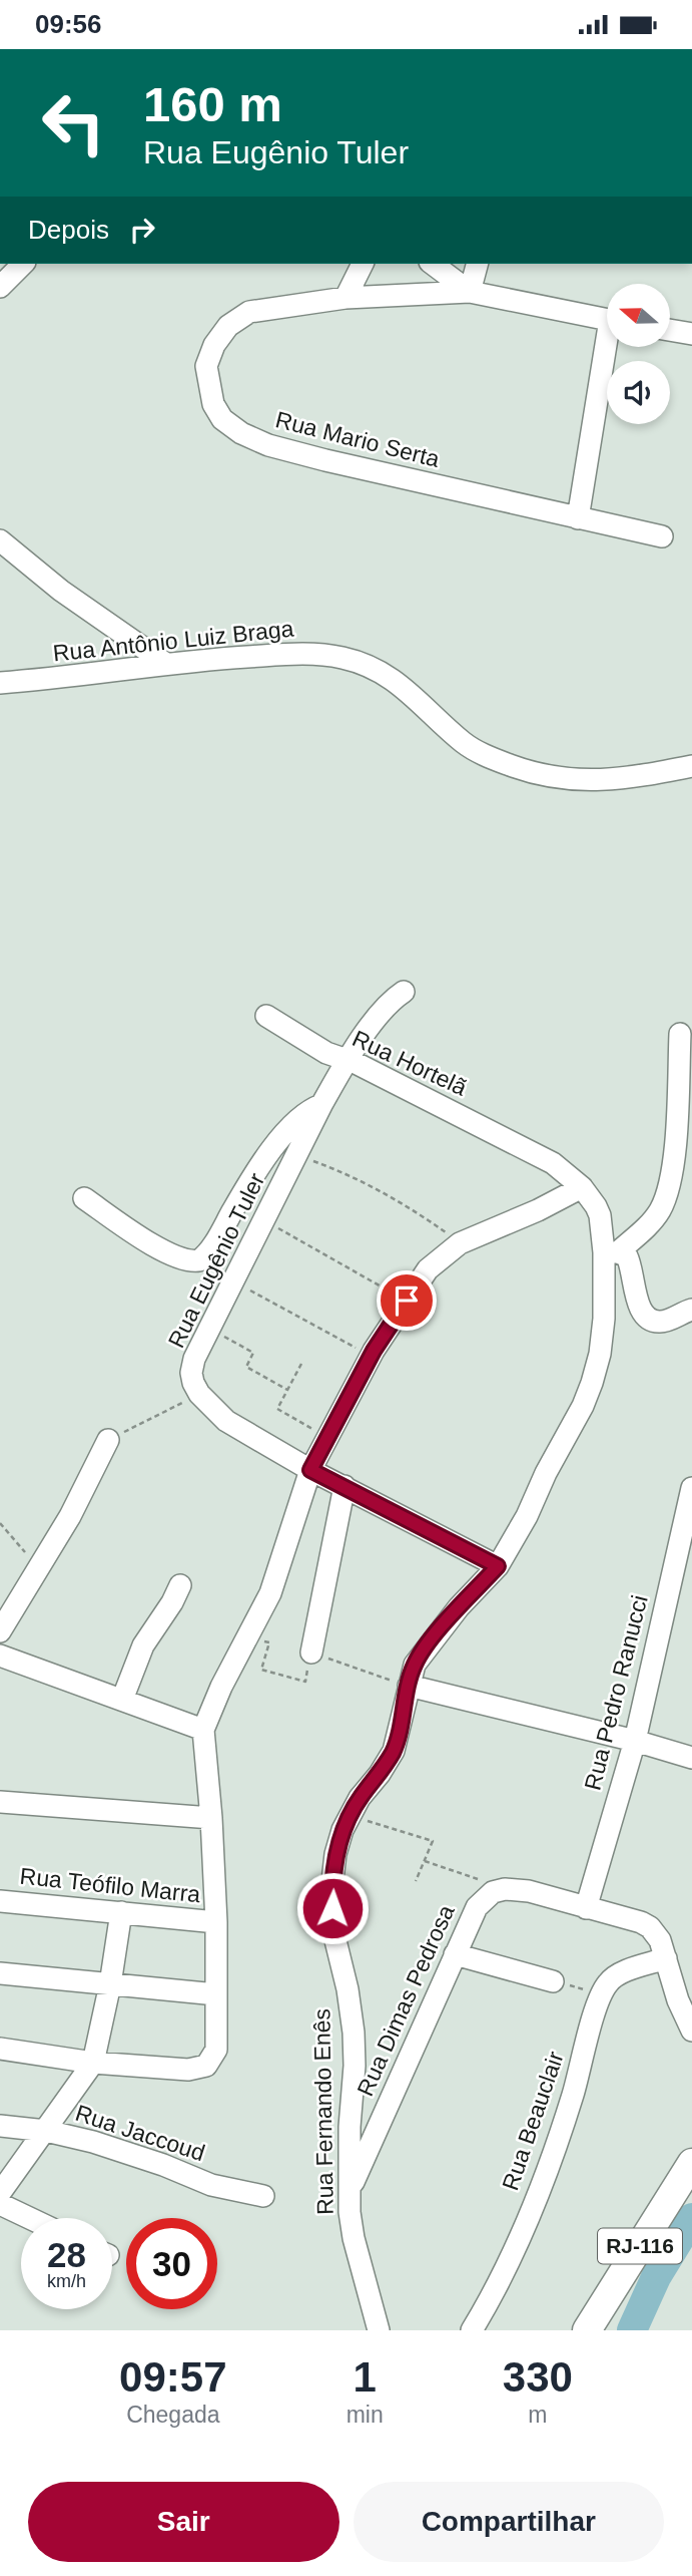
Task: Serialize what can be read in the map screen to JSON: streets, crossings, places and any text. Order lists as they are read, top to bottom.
{
  "streets": {
    "main road": ["RJ-116"],
    "street": [
      "Rua Mario Serta",
      "Rua Antônio Luiz Braga",
      "Rua Hortelã",
      "Rua Eugênio Tuler",
      "Rua Pedro Ranucci",
      "Rua Teófilo Marra",
      "Rua Dimas Pedrosa",
      "Rua Fernando Enês",
      "Rua Beauclair",
      "Rua Jaccoud"
    ]
  },
  "crossings": [
    ["Rua Hortelã", "Rua Eugênio Tuler"],
    ["Rua Hortelã", "Rua Fernando Enês"],
    ["Rua Dimas Pedrosa", "Rua Fernando Enês"]
  ],
  "north": "left",
  "page": {
    "status": "09:56",
    "turn": ["160 m", "Rua Eugênio Tuler"],
    "then": "Depois",
    "speed": "28 km/h",
    "limit": "30",
    "eta": [
      "09:57",
      "Chegada",
      "1",
      "min",
      "330",
      "m"
    ],
    "buttons": ["Sair", "Compartilhar"]
  }
}
